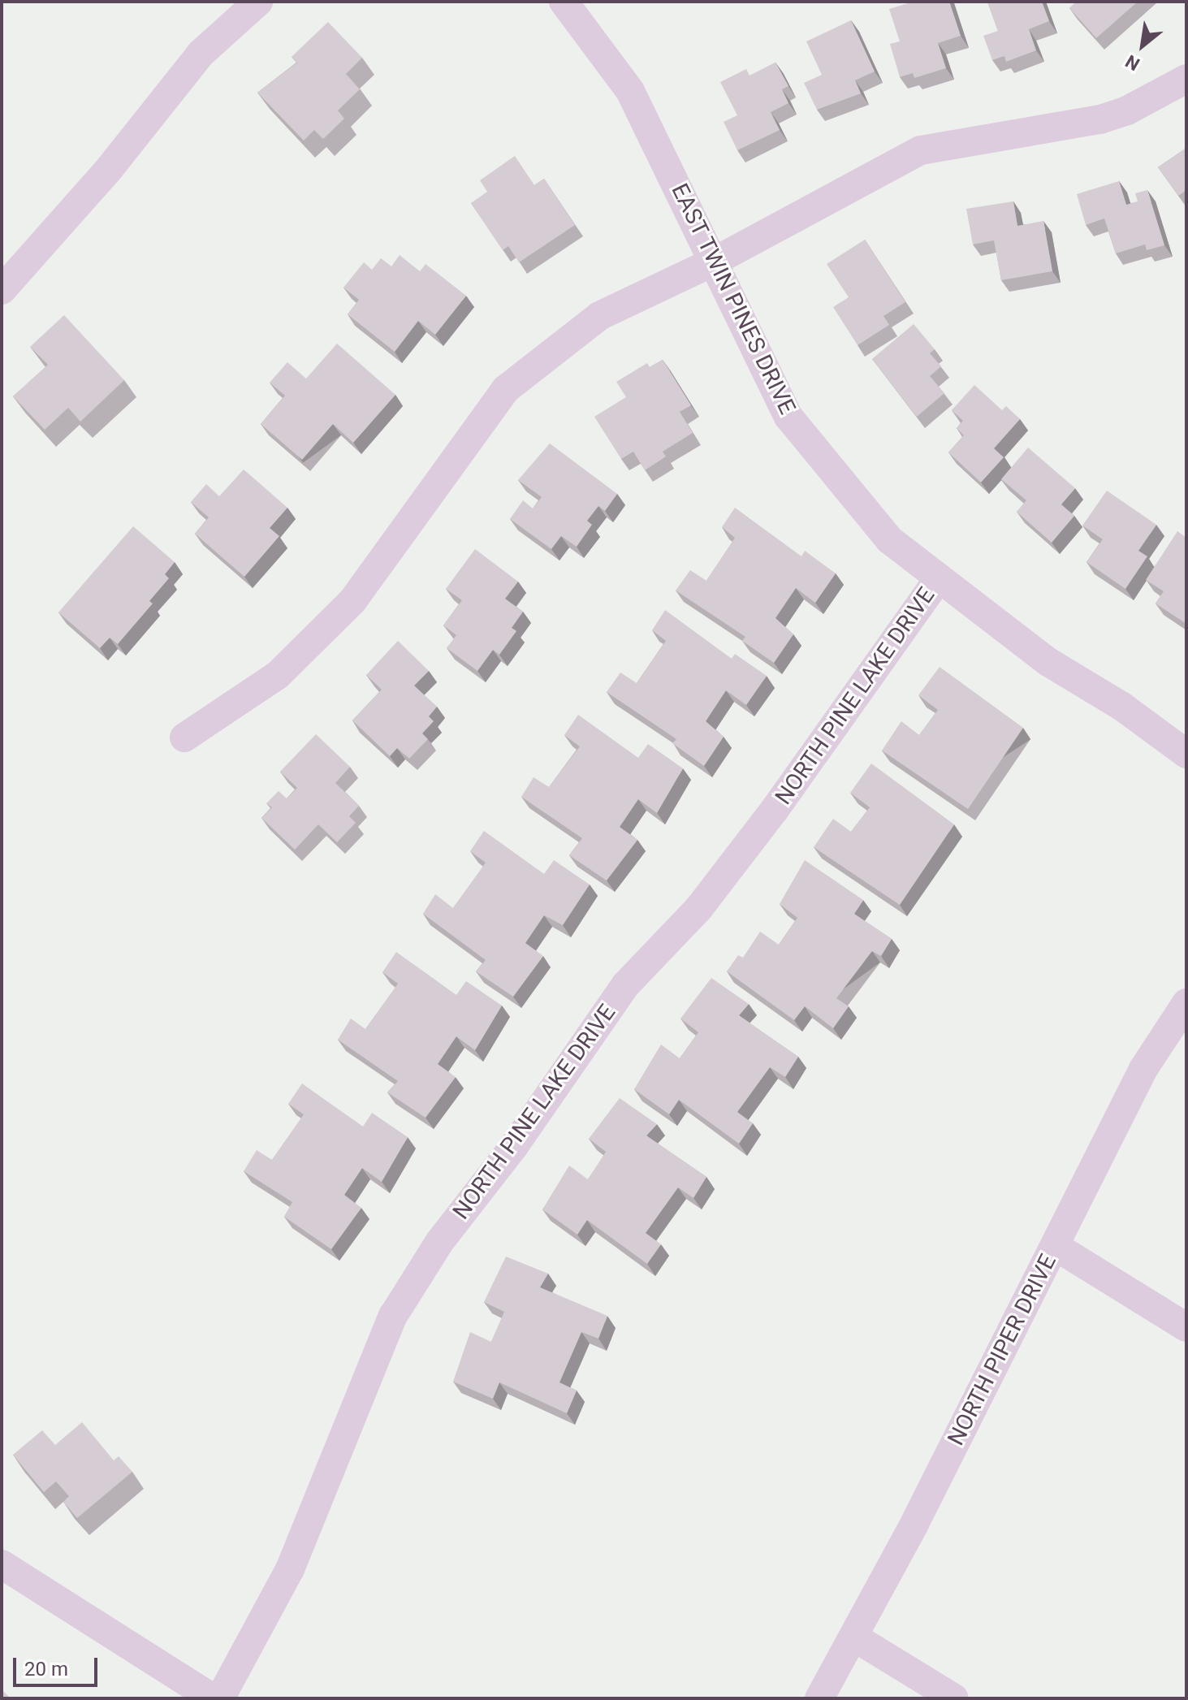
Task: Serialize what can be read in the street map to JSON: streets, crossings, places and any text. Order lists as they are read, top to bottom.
{
  "streets": {
    "street": ["EAST TWIN PINES DRIVE", "NORTH PINE LAKE DRIVE", "NORTH PIPER DRIVE"]
  },
  "crossings": [
    ["EAST TWIN PINES DRIVE", "NORTH PINE LAKE DRIVE"]
  ],
  "scale_bar": "20 m",
  "north": "bottom left"
}
